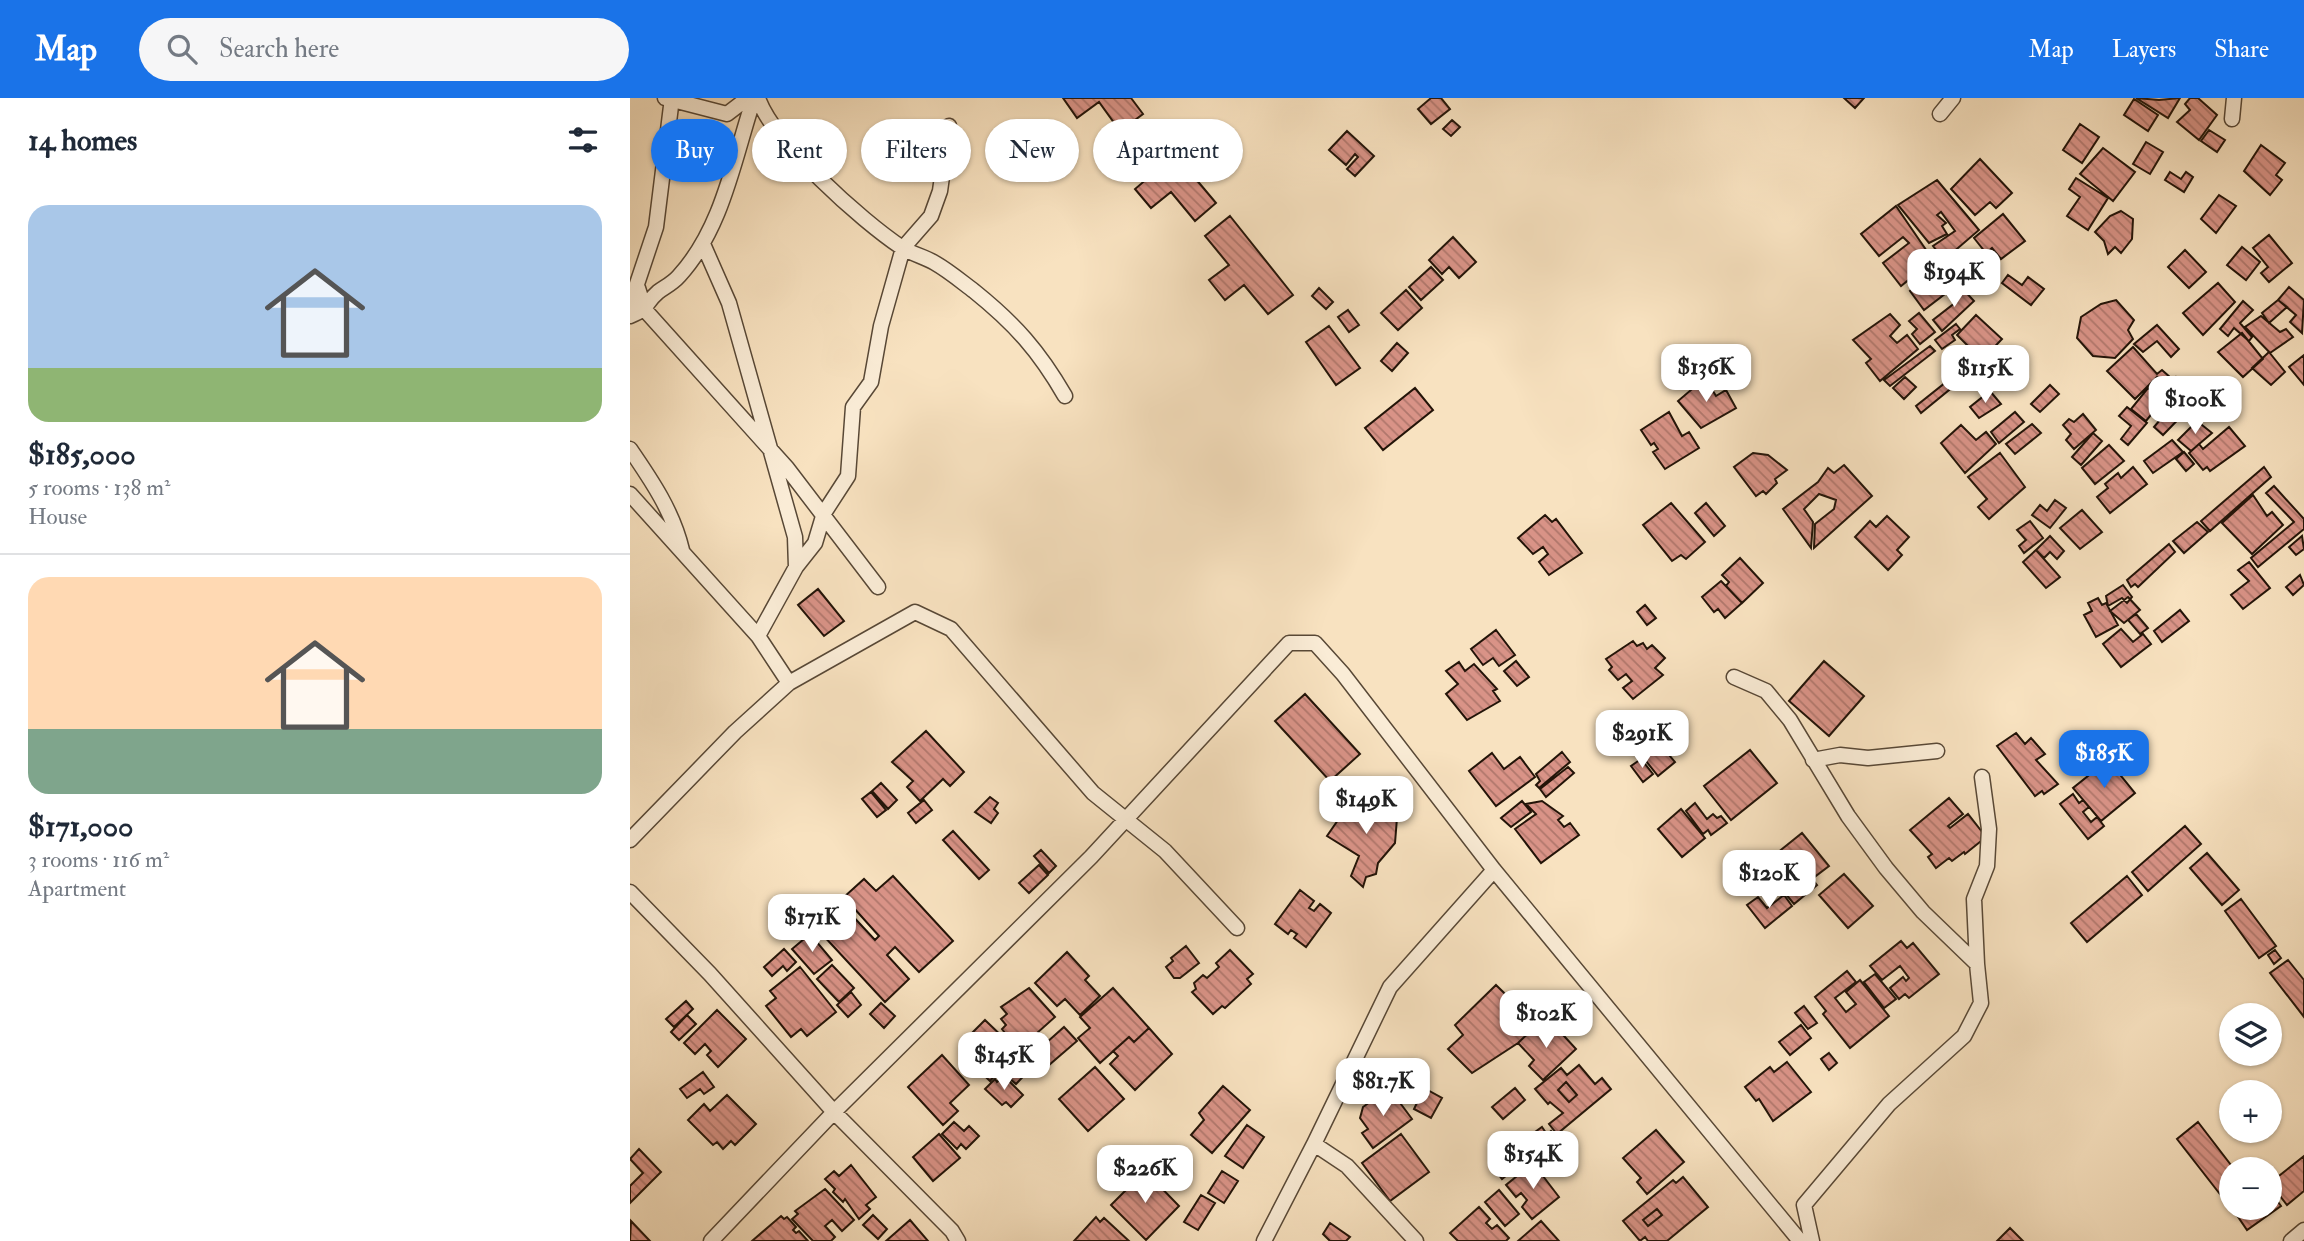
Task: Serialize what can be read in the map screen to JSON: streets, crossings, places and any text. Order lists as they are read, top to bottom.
{
  "page": {
    "header": "Map",
    "search": "Search here",
    "nav": ["Map", "Layers", "Share"],
    "heading": "14 homes",
    "chip": [
      "Buy",
      "Rent",
      "Filters",
      "New",
      "Apartment"
    ],
    "list": [
      {
        "name": "$185,000",
        "note": "5 rooms · 138 m² · House"
      },
      {
        "name": "$171,000",
        "note": "3 rooms · 116 m² · Apartment"
      }
    ],
    "price": [
      "$194K",
      "$136K",
      "$115K",
      "$100K",
      "$291K",
      "$185K",
      "$149K",
      "$120K",
      "$171K",
      "$102K",
      "$145K",
      "$81.7K",
      "$154K",
      "$226K"
    ],
    "map_buttons": ["+", "−"]
  }
}
